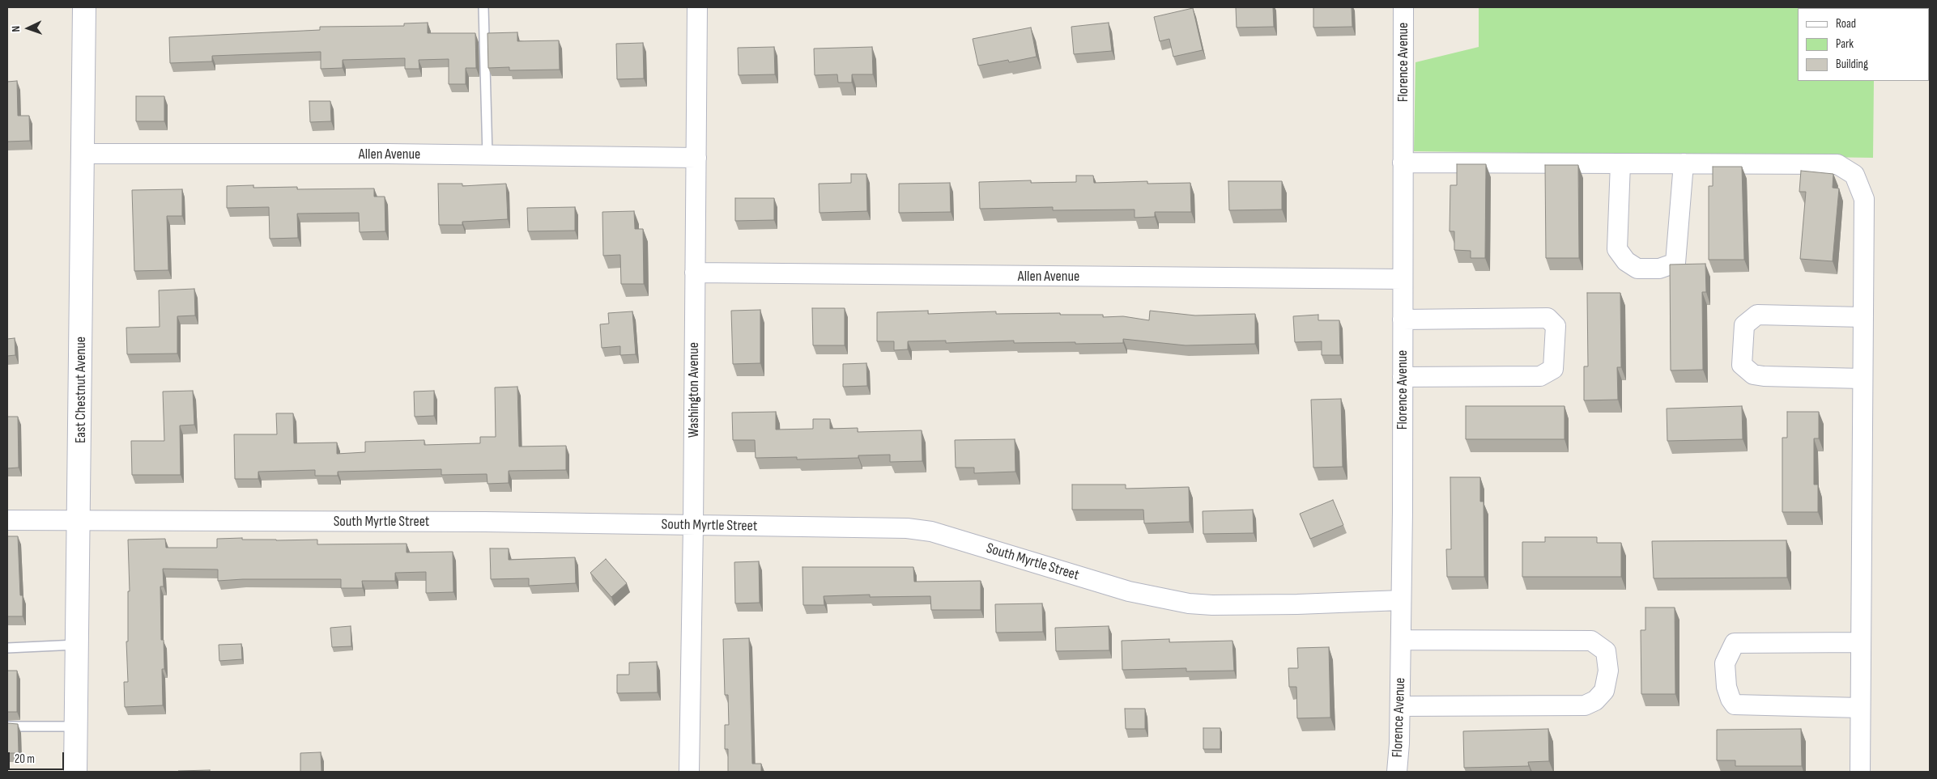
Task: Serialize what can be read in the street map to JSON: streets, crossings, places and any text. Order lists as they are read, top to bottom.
{
  "streets": {
    "street": [
      "Florence Avenue",
      "Allen Avenue",
      "East Chestnut Avenue",
      "Washington Avenue",
      "South Myrtle Street"
    ]
  },
  "crossings": [
    ["Florence Avenue", "Allen Avenue"],
    ["Florence Avenue", "South Myrtle Street"],
    ["Allen Avenue", "East Chestnut Avenue"],
    ["Allen Avenue", "Washington Avenue"],
    ["East Chestnut Avenue", "South Myrtle Street"],
    ["Washington Avenue", "South Myrtle Street"]
  ],
  "legend": ["Road", "Park", "Building"],
  "scale_bar": "20 m",
  "north": "left"
}
